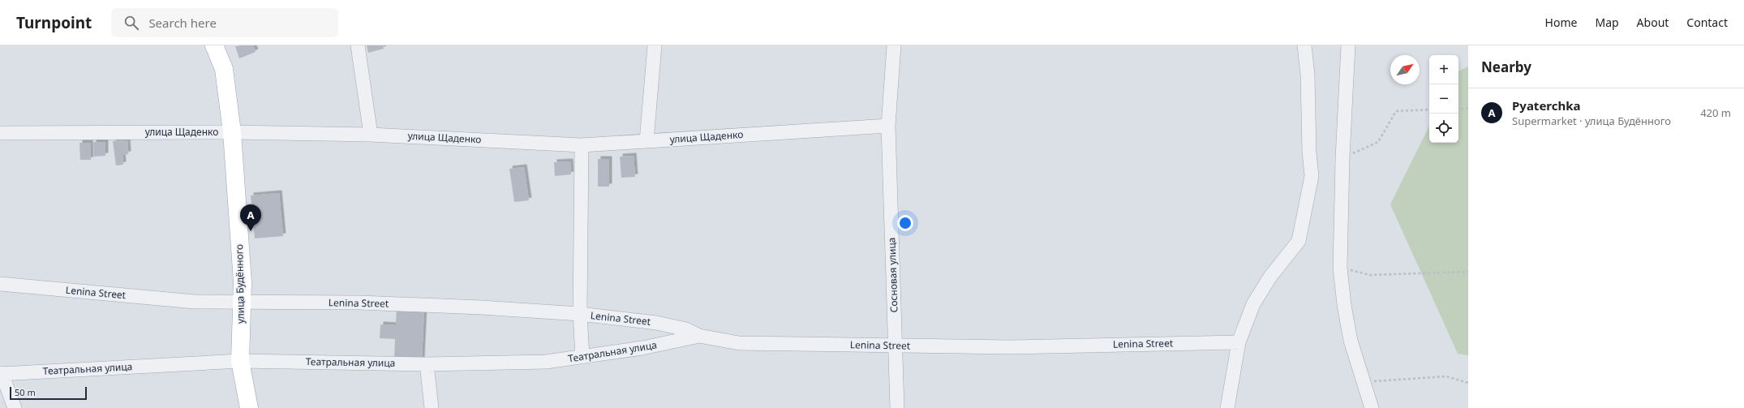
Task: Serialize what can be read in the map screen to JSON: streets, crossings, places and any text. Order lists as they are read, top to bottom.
{
  "streets": {
    "main road": ["улица Будённого"],
    "street": [
      "улица Щаденко",
      "Сосновая улица",
      "Lenina Street",
      "Театральная улица"
    ]
  },
  "crossings": [
    ["улица Щаденко", "Сосновая улица"],
    ["улица Щаденко", "улица Будённого"],
    ["Сосновая улица", "Lenina Street"],
    ["улица Будённого", "Lenina Street"],
    ["улица Будённого", "Театральная улица"],
    ["Lenina Street", "Театральная улица"]
  ],
  "scale_bar": "50 m",
  "north": "top right",
  "page": {
    "header": "Turnpoint",
    "search": "Search here",
    "nav": [
      "Home",
      "Map",
      "About",
      "Contact"
    ],
    "heading": "Nearby",
    "map_buttons": ["+", "−"],
    "list": [
      {
        "mark": "A",
        "name": "Pyaterchka",
        "note": "Supermarket · улица Будённого",
        "value": "420 m"
      }
    ],
    "pins": "A",
    "scale": "50 m"
  }
}
